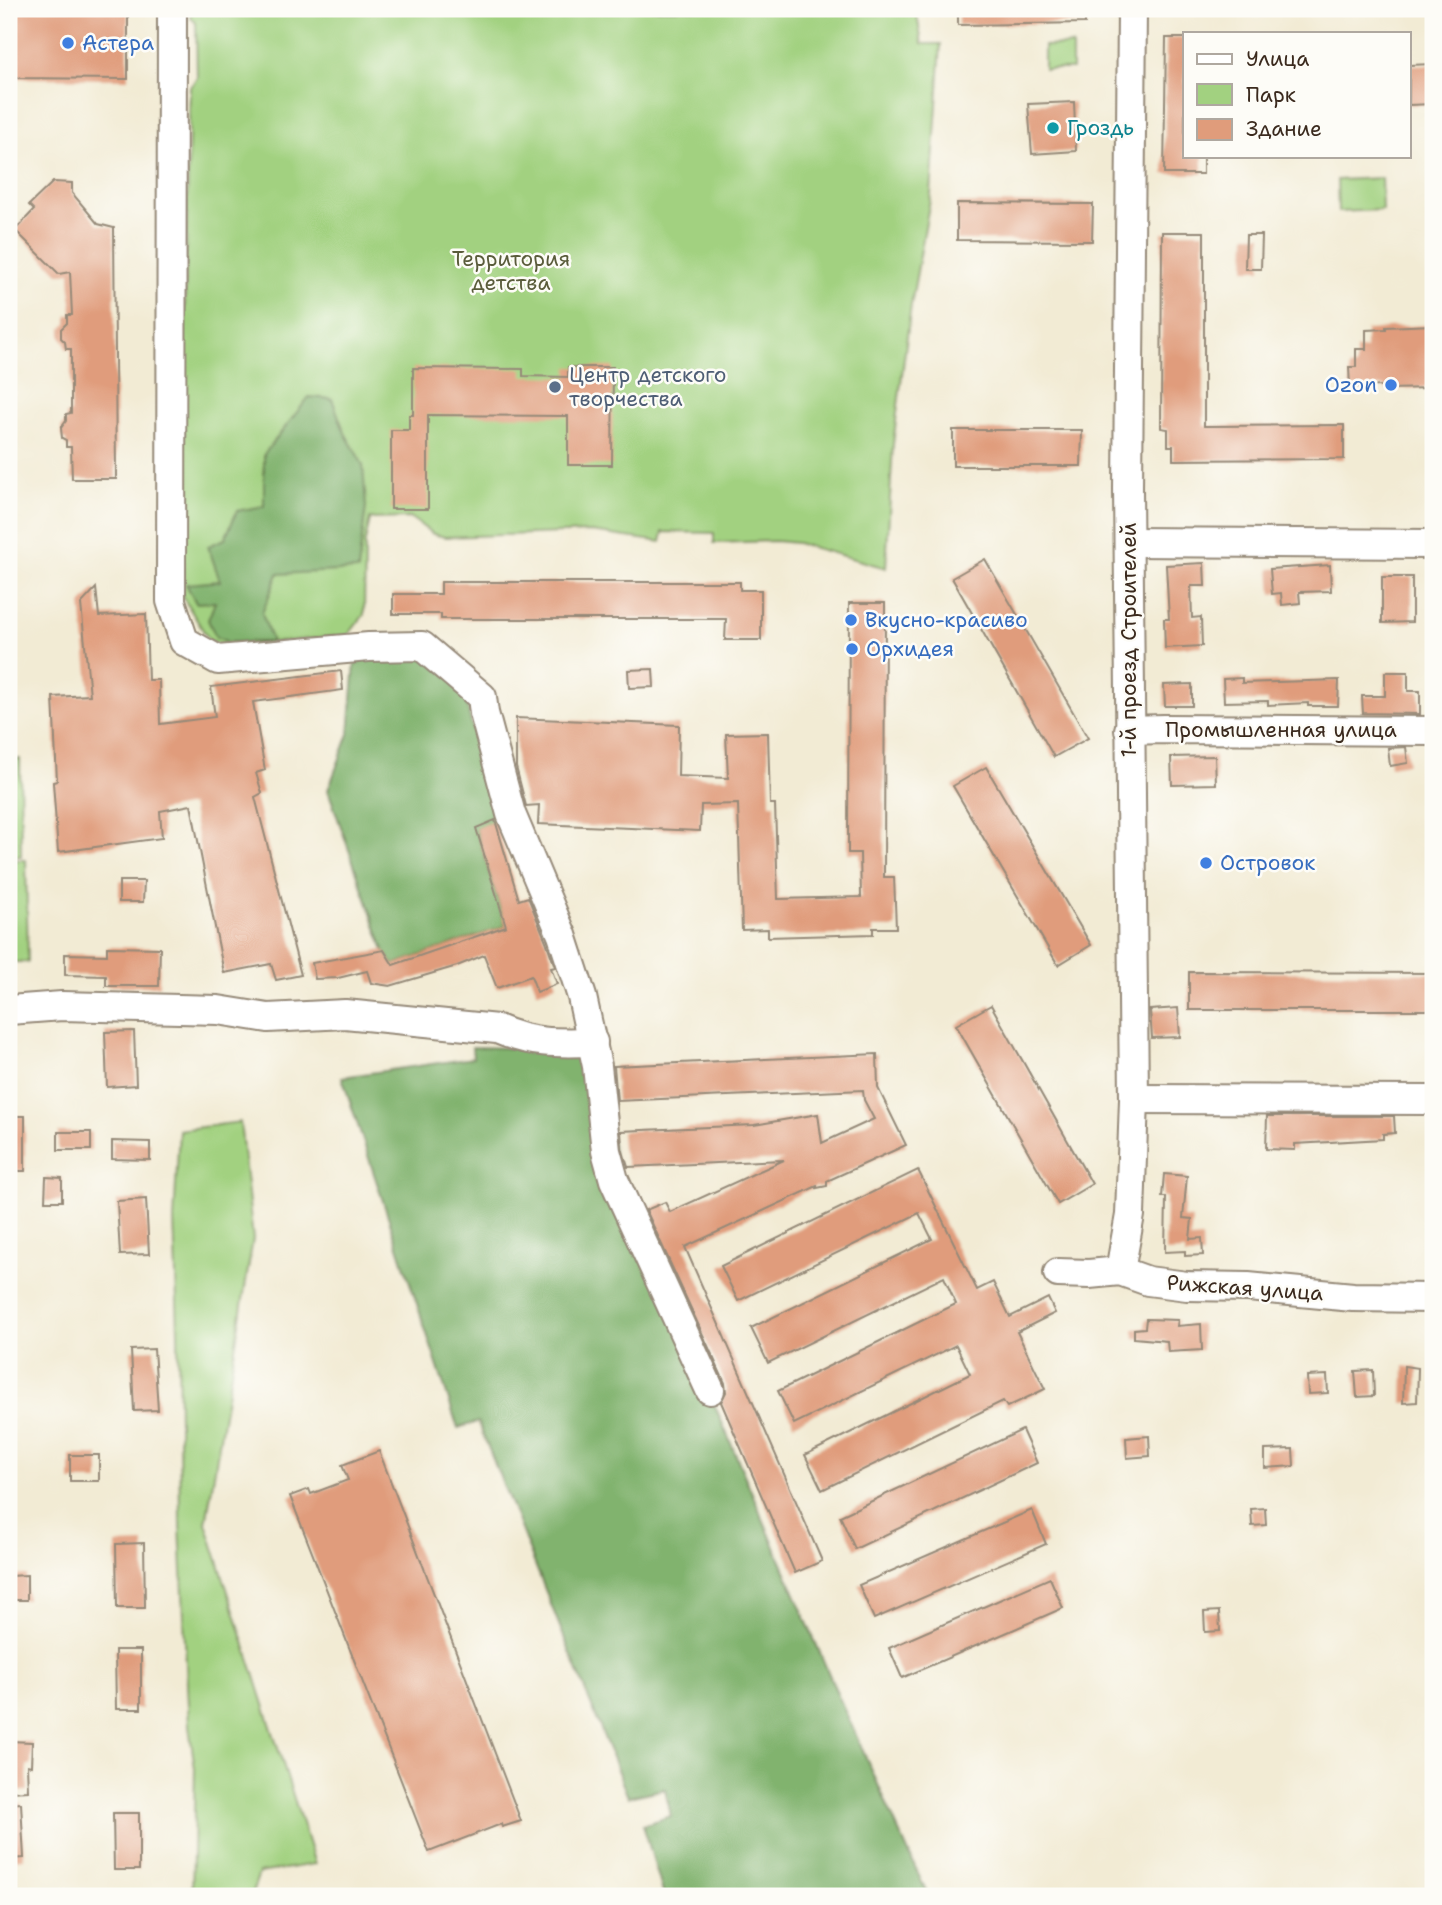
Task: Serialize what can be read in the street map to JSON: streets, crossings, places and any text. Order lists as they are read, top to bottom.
{
  "streets": {
    "street": ["1-й проезд Строителей", "Промышленная улица", "Рижская улица"]
  },
  "crossings": [
    ["1-й проезд Строителей", "Промышленная улица"],
    ["1-й проезд Строителей", "Рижская улица"]
  ],
  "parks": ["Территория детства"],
  "places": [
    "Астера",
    "Гроздь",
    "Ozon",
    "Центр детского творчества",
    "Вкусно-красиво",
    "Орхидея",
    "Островок"
  ],
  "legend": ["Улица", "Парк", "Здание"]
}
